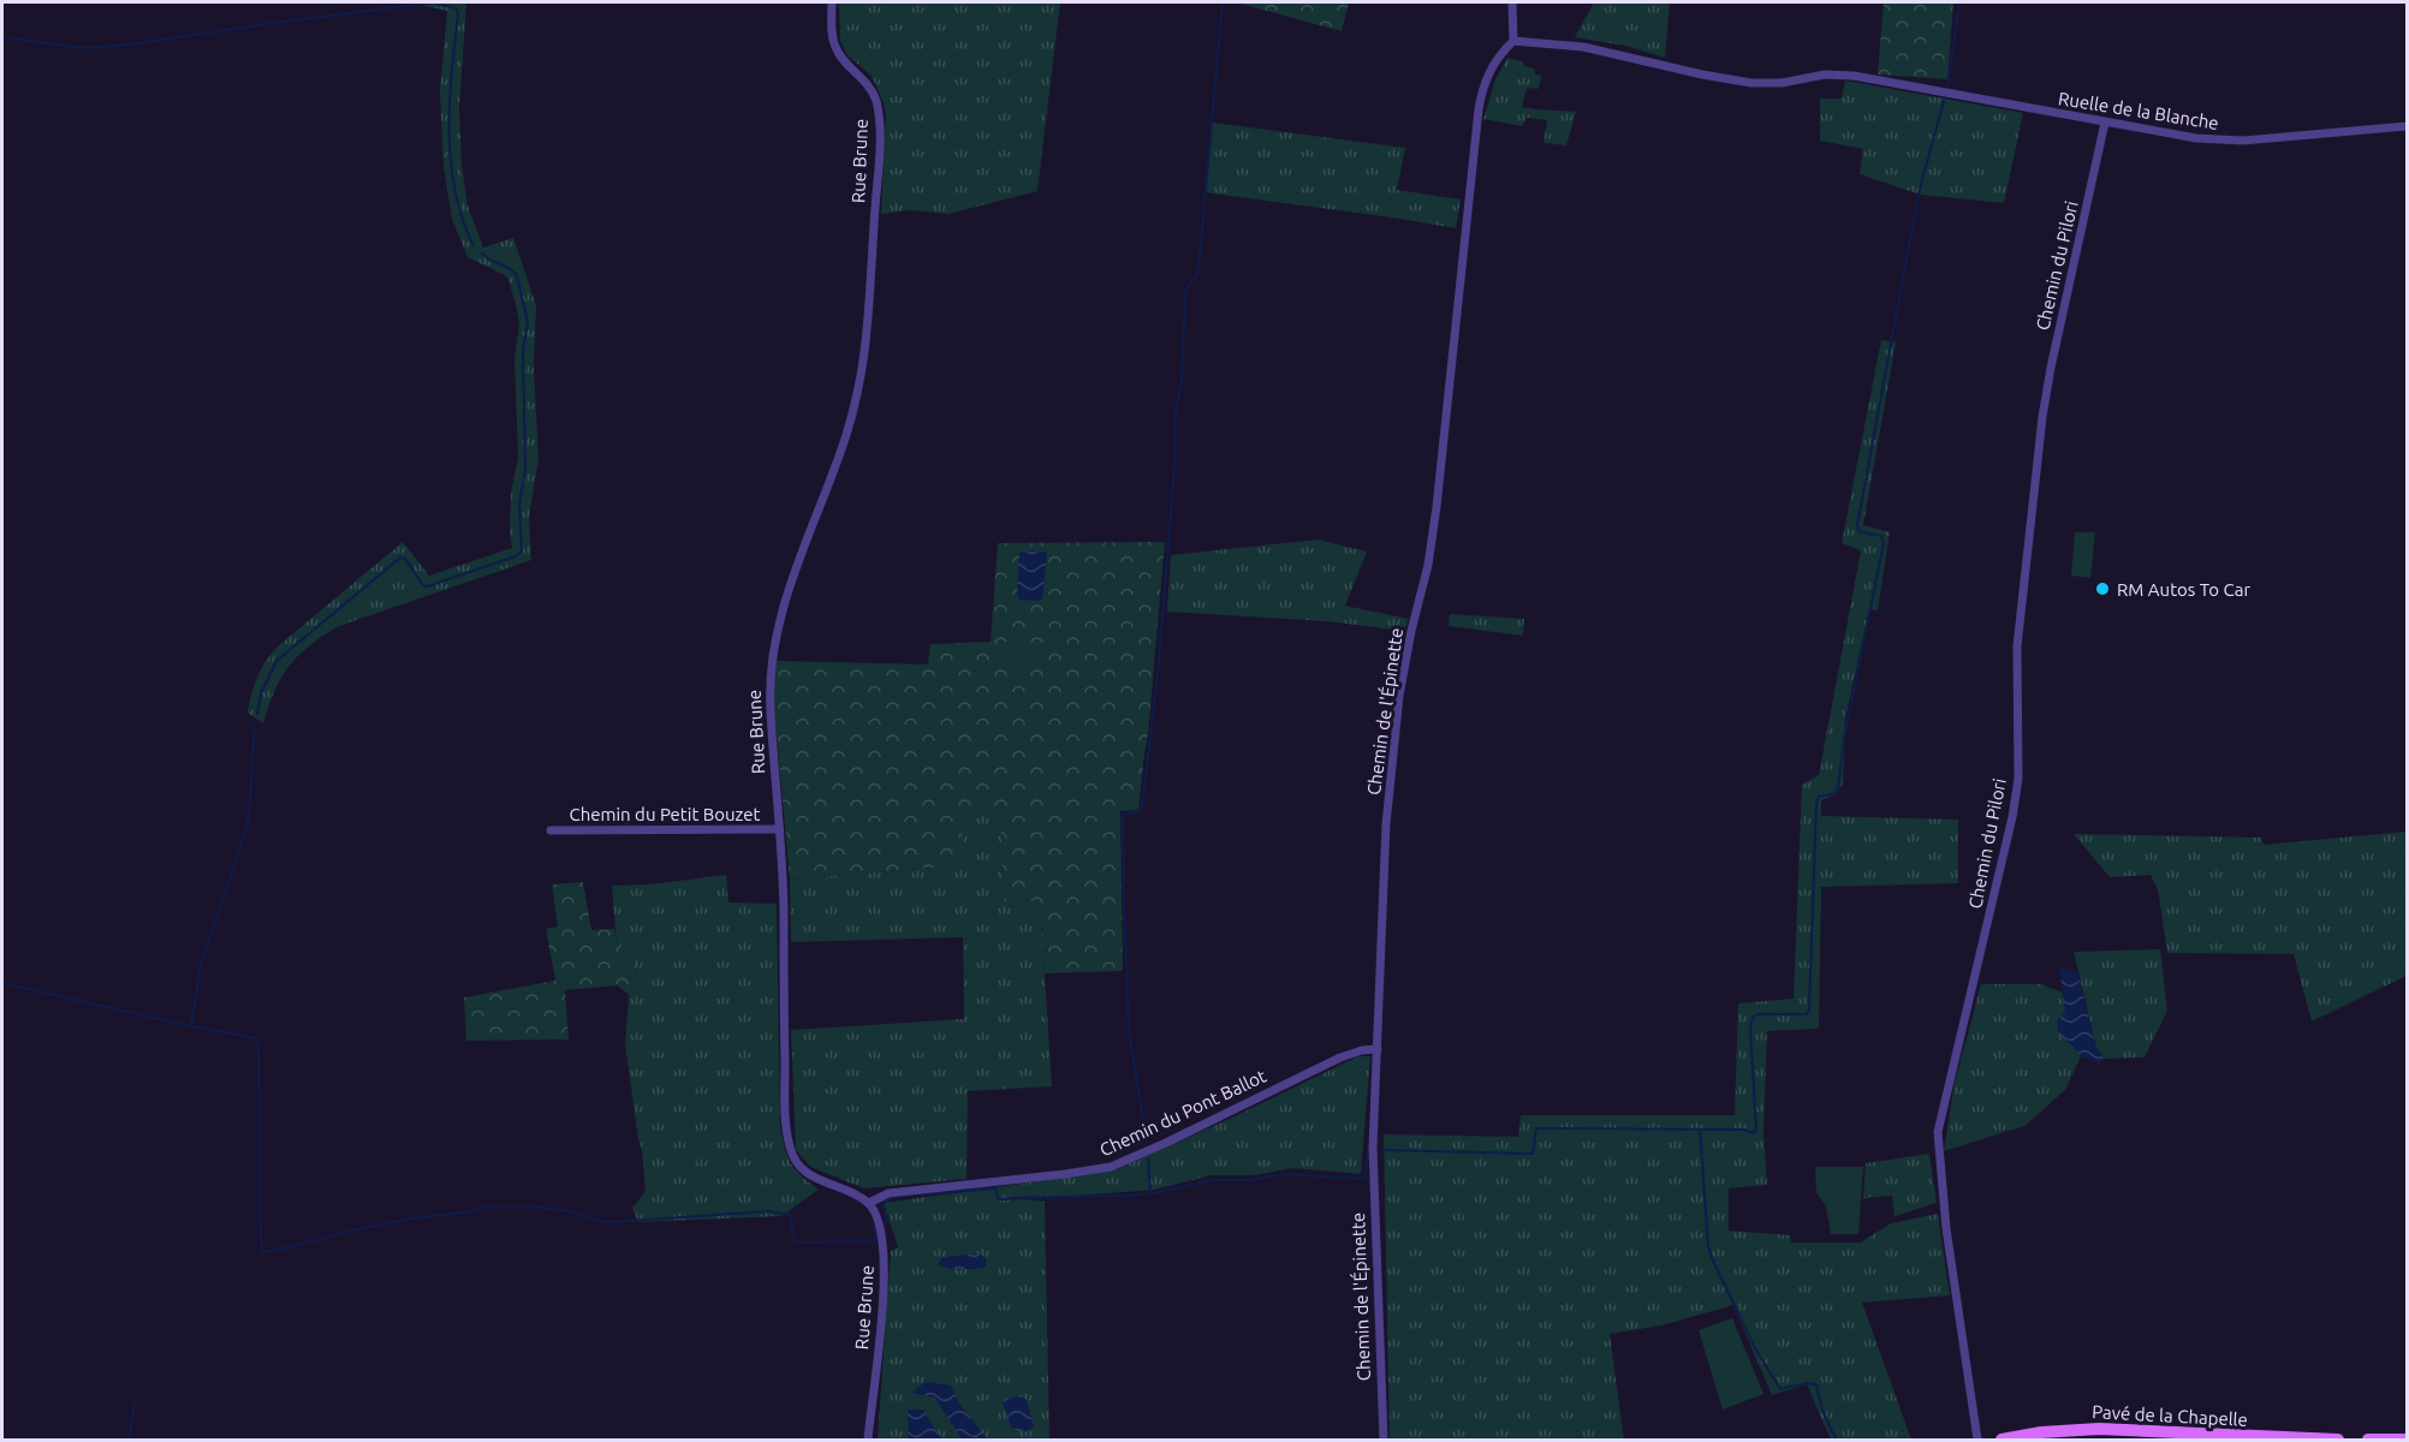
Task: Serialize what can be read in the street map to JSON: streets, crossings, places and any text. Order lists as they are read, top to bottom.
{
  "streets": {
    "main road": ["Pavé de la Chapelle"],
    "street": [
      "Ruelle de la Blanche",
      "Rue Brune",
      "Chemin du Pilori",
      "Chemin de l'Épinette",
      "Chemin du Petit Bouzet",
      "Chemin du Pont Ballot"
    ]
  },
  "crossings": [
    ["Ruelle de la Blanche", "Chemin du Pilori"],
    ["Ruelle de la Blanche", "Chemin de l'Épinette"],
    ["Rue Brune", "Chemin du Petit Bouzet"],
    ["Rue Brune", "Chemin du Pont Ballot"],
    ["Chemin de l'Épinette", "Chemin du Pont Ballot"]
  ],
  "places": ["RM Autos To Car"]
}
